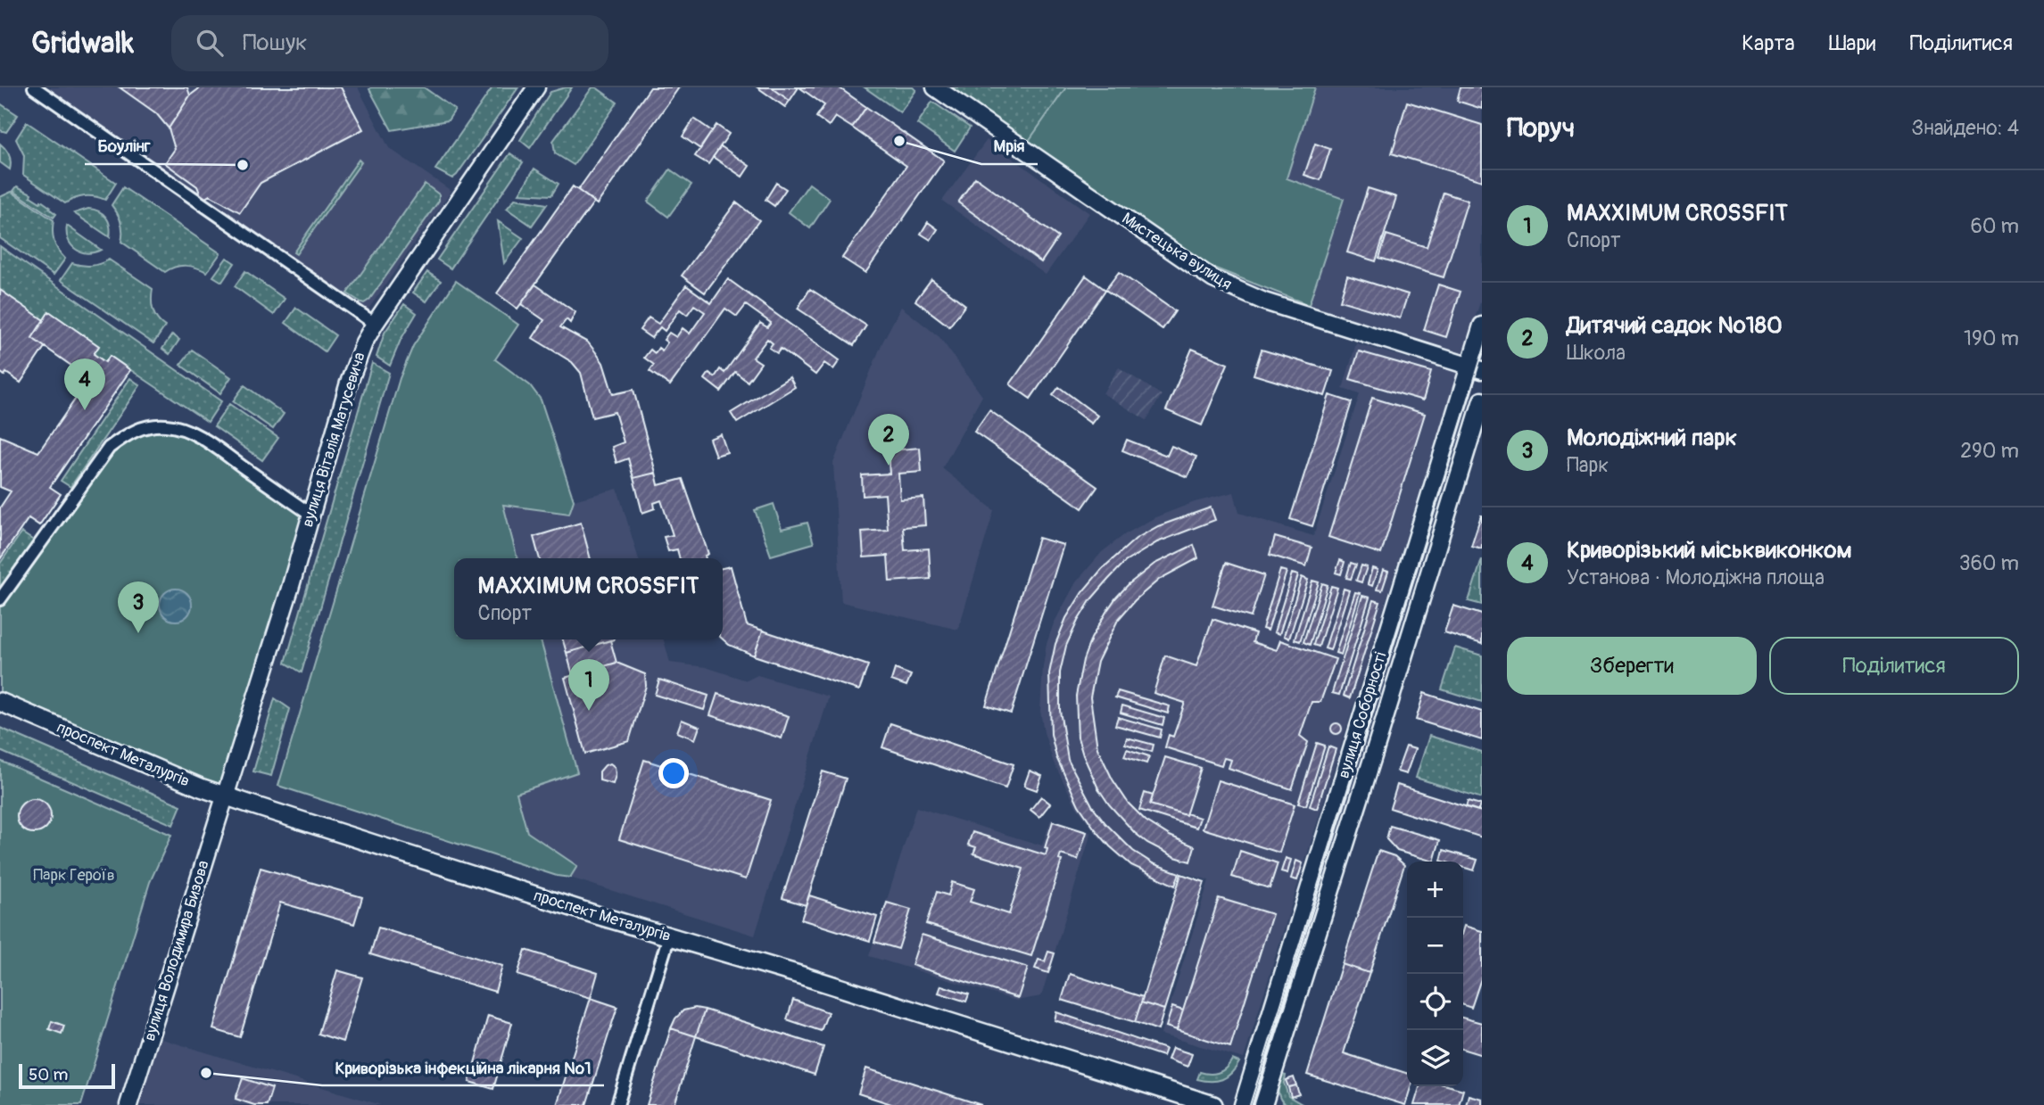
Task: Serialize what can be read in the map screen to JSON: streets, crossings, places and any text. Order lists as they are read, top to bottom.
{
  "streets": {
    "main road": ["проспект Металургів"],
    "street": [
      "Мистецька вулиця",
      "вулиця Віталія Матусевича",
      "вулиця Соборності",
      "вулиця Володимира Бизова"
    ]
  },
  "crossings": [
    ["Мистецька вулиця", "вулиця Соборності"],
    ["вулиця Віталія Матусевича", "проспект Металургів"],
    ["вулиця Віталія Матусевича", "вулиця Володимира Бизова"],
    ["проспект Металургів", "вулиця Володимира Бизова"]
  ],
  "parks": ["Парк Героїв"],
  "places": ["Мрія", "Боулінг", "Криворізька інфекційна лікарня №1"],
  "scale_bar": "50 m",
  "page": {
    "header": "Gridwalk",
    "search": "Пошук",
    "nav": ["Карта", "Шари", "Поділитися"],
    "heading": ["Поруч", "Знайдено: 4"],
    "list": [
      {
        "mark": "1",
        "name": "MAXXIMUM CROSSFIT",
        "note": "Спорт",
        "value": "60 m"
      },
      {
        "mark": "2",
        "name": "Дитячий садок №180",
        "note": "Школа",
        "value": "190 m"
      },
      {
        "mark": "3",
        "name": "Молодіжний парк",
        "note": "Парк",
        "value": "290 m"
      },
      {
        "mark": "4",
        "name": "Криворізький міськвиконком",
        "note": "Установа · Молодіжна площа",
        "value": "360 m"
      }
    ],
    "pins": [
      "4",
      "2",
      "3",
      "1"
    ],
    "popup": ["MAXXIMUM CROSSFIT", "Спорт"],
    "buttons": ["Зберегти", "Поділитися"],
    "map_buttons": ["+", "−"],
    "scale": "50 m"
  }
}
